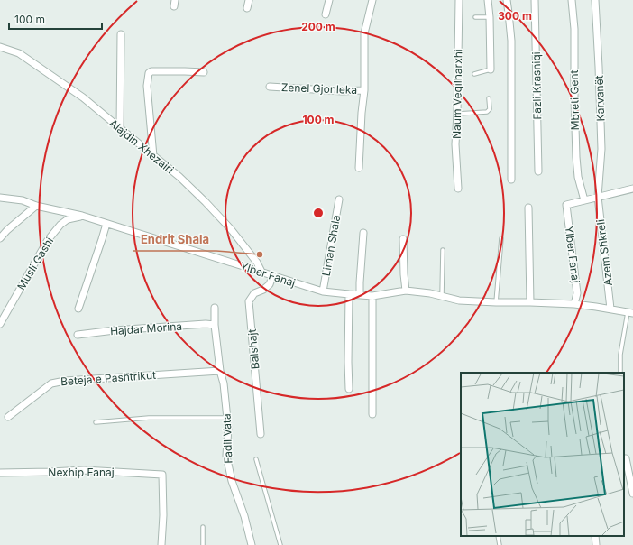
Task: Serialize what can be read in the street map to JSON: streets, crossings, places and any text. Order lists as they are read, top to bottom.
{
  "streets": {
    "street": [
      "Fazli Krasniqi",
      "Zenel Gjonleka",
      "Naum Veqilharxhi",
      "Karvanët",
      "Mbreti Gent",
      "Alajdin Xhezairi",
      "Liman Shala",
      "Azem Shkreli",
      "Ylber Fanaj",
      "Musli Gashi",
      "Hajdar Morina",
      "Balshajt",
      "Beteja e Pashtrikut",
      "Fadil Vata",
      "Nexhip Fanaj"
    ]
  },
  "crossings": [
    ["Karvanët", "Azem Shkreli"],
    ["Mbreti Gent", "Ylber Fanaj"],
    ["Alajdin Xhezairi", "Ylber Fanaj"],
    ["Liman Shala", "Ylber Fanaj"],
    ["Azem Shkreli", "Ylber Fanaj"],
    ["Ylber Fanaj", "Musli Gashi"],
    ["Ylber Fanaj", "Balshajt"],
    ["Hajdar Morina", "Fadil Vata"],
    ["Beteja e Pashtrikut", "Fadil Vata"]
  ],
  "places": ["Endrit Shala"],
  "scale_bar": "100 m",
  "rings": ["300 m", "200 m", "100 m"]
}
